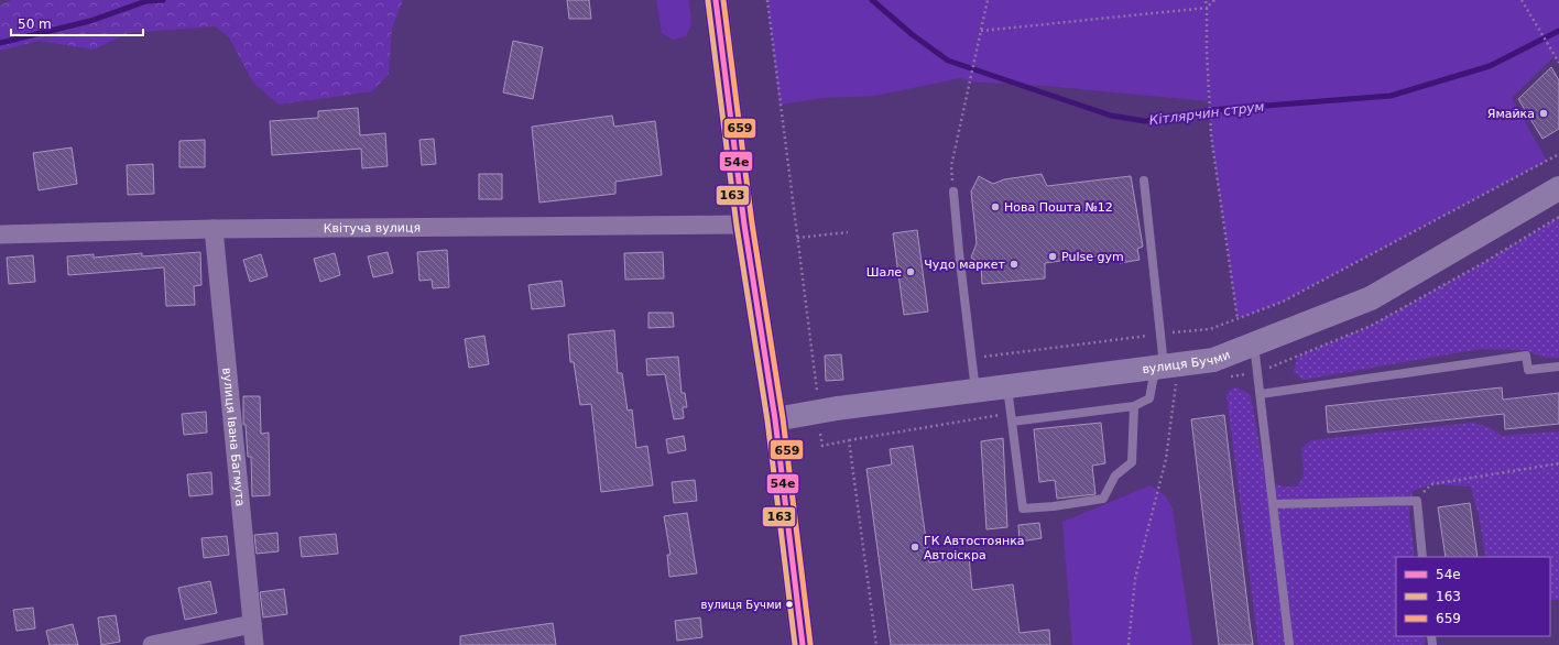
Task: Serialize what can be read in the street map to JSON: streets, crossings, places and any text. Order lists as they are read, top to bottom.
{
  "streets": {
    "street": ["Квітуча вулиця", "вулиця Бучми", "вулиця Івана Багмута"]
  },
  "crossings": [
    ["Квітуча вулиця", "вулиця Івана Багмута"]
  ],
  "water": ["Кітлярчин струм"],
  "places": [
    "Ямайка",
    "Нова Пошта №12",
    "Pulse gym",
    "Чудо маркет",
    "Шале",
    "ГК Автостоянка Автоіскра",
    "вулиця Бучми"
  ],
  "lines": ["transit line 54е", "transit line 659", "transit line 163"],
  "legend": ["54е", "163", "659"],
  "scale_bar": "50 m"
}
